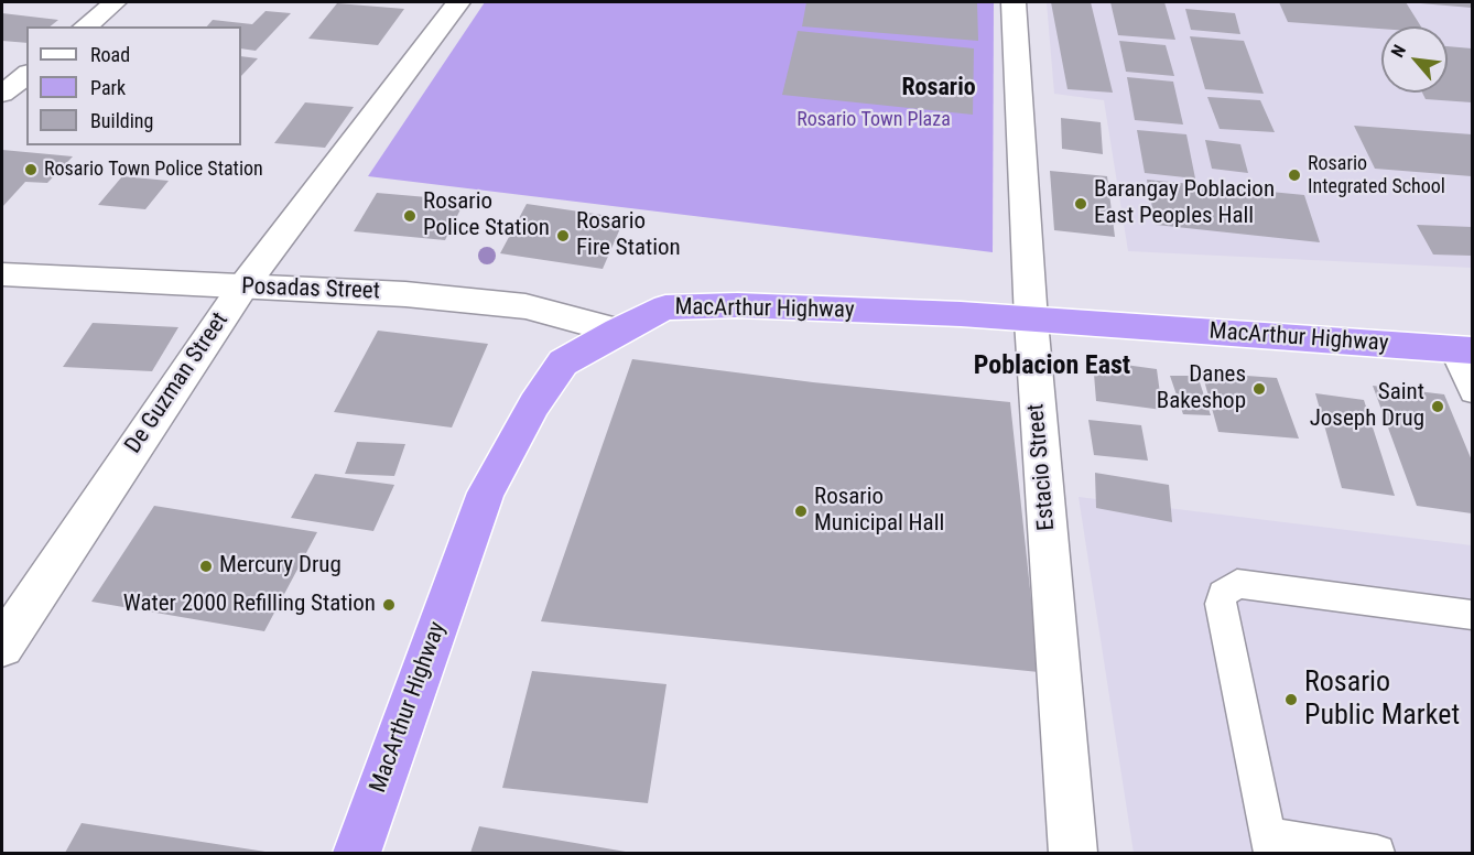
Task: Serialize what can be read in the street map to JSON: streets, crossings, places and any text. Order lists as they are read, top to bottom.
{
  "streets": {
    "highway": ["MacArthur Highway"],
    "street": ["Posadas Street", "De Guzman Street", "Estacio Street"]
  },
  "crossings": [
    ["Posadas Street", "MacArthur Highway"],
    ["Posadas Street", "De Guzman Street"],
    ["MacArthur Highway", "Estacio Street"]
  ],
  "districts": ["Rosario", "Poblacion East"],
  "parks": ["Rosario Town Plaza"],
  "places": [
    "Rosario Town Police Station",
    "Rosario Integrated School",
    "Barangay Poblacion East Peoples Hall",
    "Rosario Police Station",
    "Rosario Fire Station",
    "Danes Bakeshop",
    "Saint Joseph Drug",
    "Rosario Municipal Hall",
    "Mercury Drug",
    "Water 2000 Refilling Station",
    "Rosario Public Market"
  ],
  "legend": ["Road", "Park", "Building"],
  "north": "top left"
}
